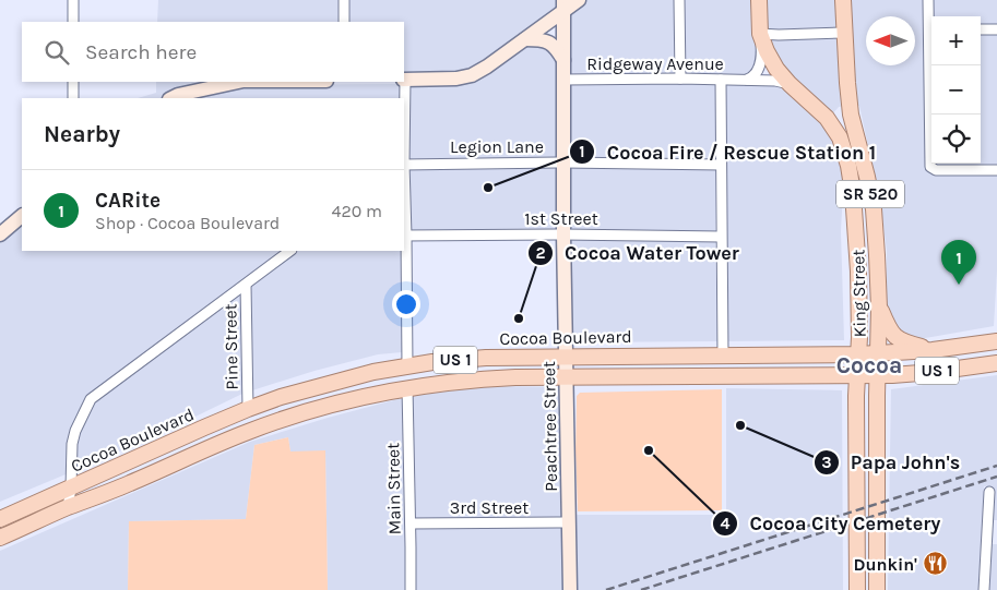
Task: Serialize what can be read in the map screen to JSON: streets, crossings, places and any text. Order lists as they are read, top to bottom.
{
  "streets": {
    "main road": [
      "SR 520",
      "King Street",
      "Cocoa Boulevard",
      "US 1"
    ],
    "street": [
      "Ridgeway Avenue",
      "Legion Lane",
      "1st Street",
      "Pine Street",
      "Peachtree Street",
      "Main Street",
      "3rd Street"
    ]
  },
  "crossings": [
    ["Ridgeway Avenue", "SR 520"],
    ["Ridgeway Avenue", "King Street"],
    ["Ridgeway Avenue", "Peachtree Street"],
    ["Legion Lane", "Peachtree Street"],
    ["SR 520", "King Street"],
    ["1st Street", "Peachtree Street"],
    ["King Street", "Cocoa Boulevard"],
    ["King Street", "US 1"],
    ["Cocoa Boulevard", "Pine Street"],
    ["Cocoa Boulevard", "Peachtree Street"],
    ["US 1", "Peachtree Street"],
    ["US 1", "Main Street"],
    ["Peachtree Street", "3rd Street"],
    ["Main Street", "3rd Street"]
  ],
  "districts": ["Cocoa"],
  "places": {
    "other": [
      "Cocoa Fire / Rescue Station 1",
      "Cocoa Water Tower",
      "Papa John's",
      "Cocoa City Cemetery"
    ],
    "restaurant": ["Dunkin'"]
  },
  "north": "left",
  "page": {
    "map_buttons": ["+", "−"],
    "search": "Search here",
    "heading": "Nearby",
    "list": [
      {
        "mark": "1",
        "name": "CARite",
        "note": "Shop · Cocoa Boulevard",
        "value": "420 m"
      }
    ],
    "pins": "1"
  }
}
